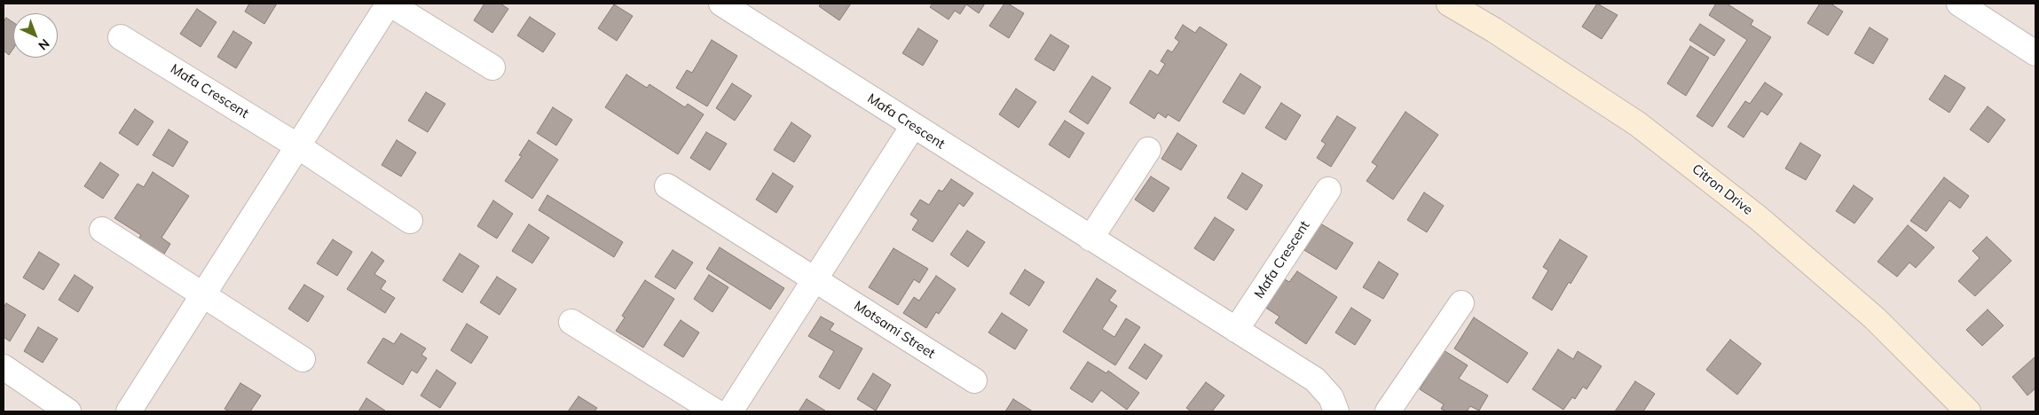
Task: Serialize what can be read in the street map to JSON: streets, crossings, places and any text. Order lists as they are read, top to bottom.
{
  "streets": {
    "street": ["Mafa Crescent", "Citron Drive", "Motsami Street"]
  },
  "north": "bottom right"
}
